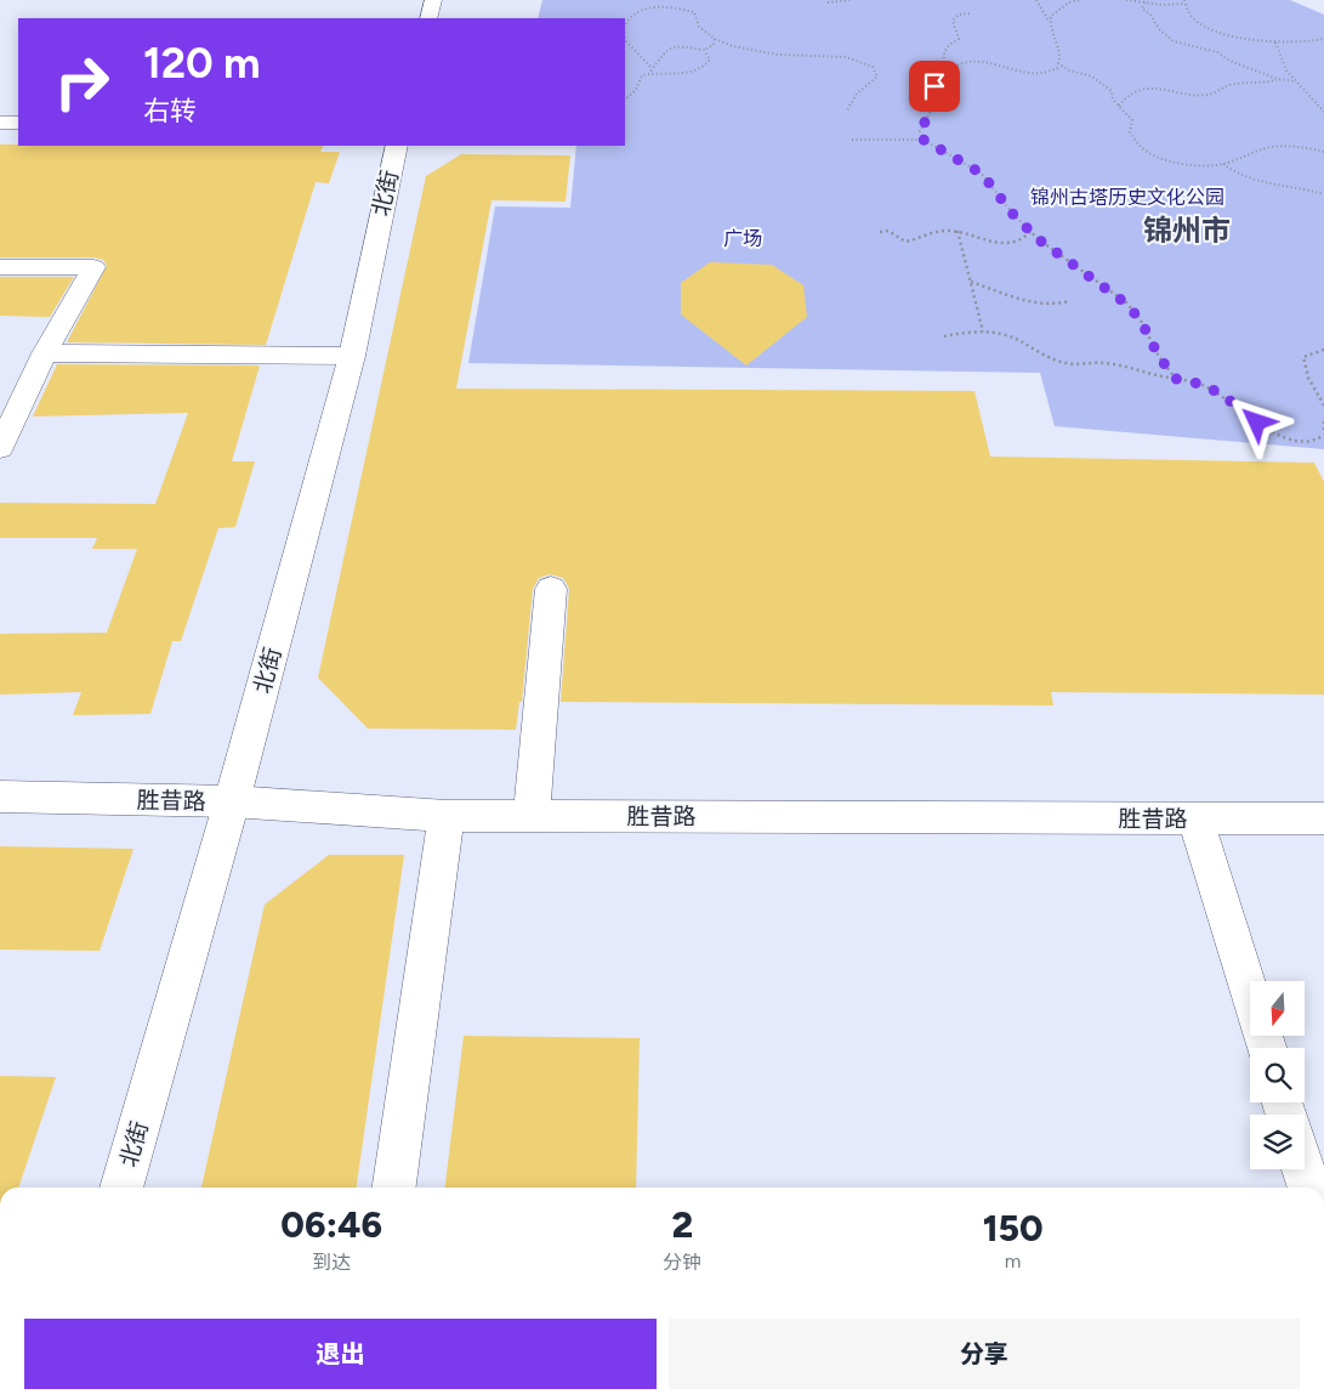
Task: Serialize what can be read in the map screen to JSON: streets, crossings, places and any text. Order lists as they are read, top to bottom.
{
  "streets": {
    "street": ["北街", "胜昔路"]
  },
  "crossings": [
    ["北街", "胜昔路"]
  ],
  "districts": ["锦州市"],
  "parks": ["锦州古塔历史文化公园", "广场"],
  "north": "bottom",
  "page": {
    "turn": ["120 m", "右转"],
    "eta": [
      "06:46",
      "到达",
      "2",
      "分钟",
      "150",
      "m"
    ],
    "buttons": ["退出", "分享"]
  }
}
